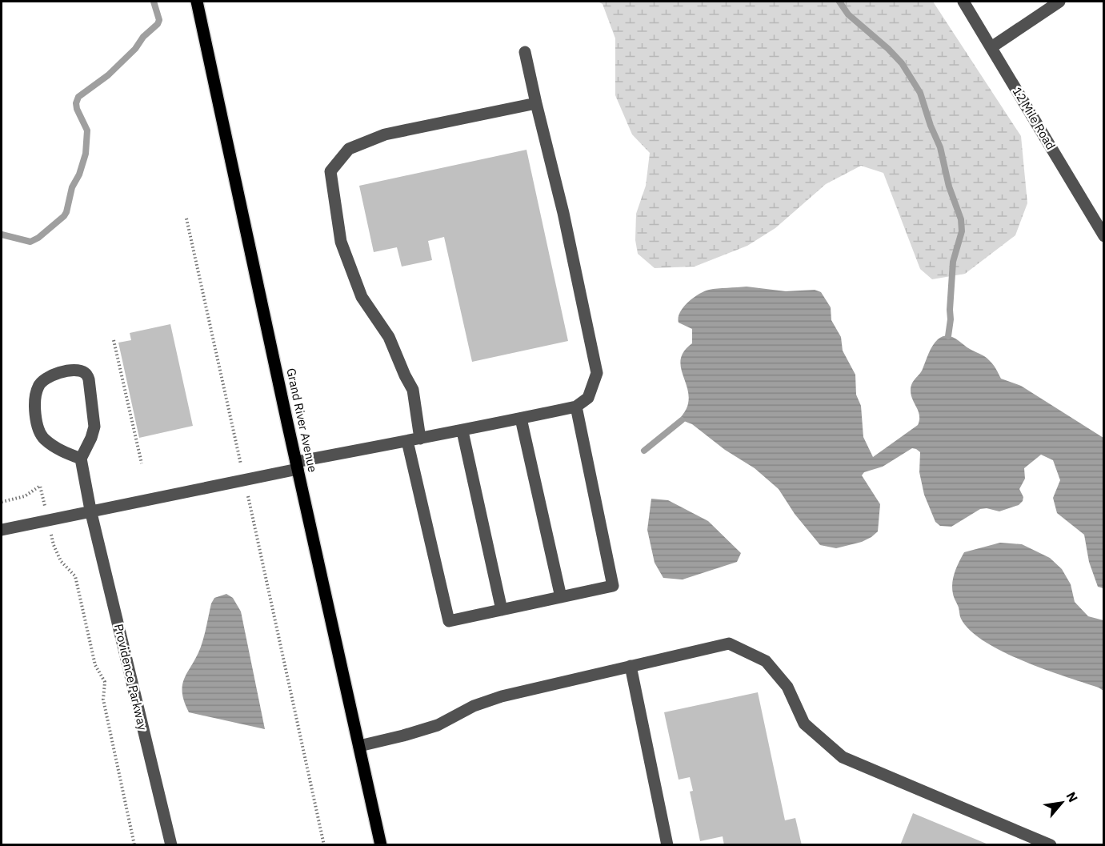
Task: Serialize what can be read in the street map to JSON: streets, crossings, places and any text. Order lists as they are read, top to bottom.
{
  "streets": {
    "main road": ["Grand River Avenue"],
    "street": ["12 Mile Road", "Providence Parkway"]
  },
  "north": "top right"
}
